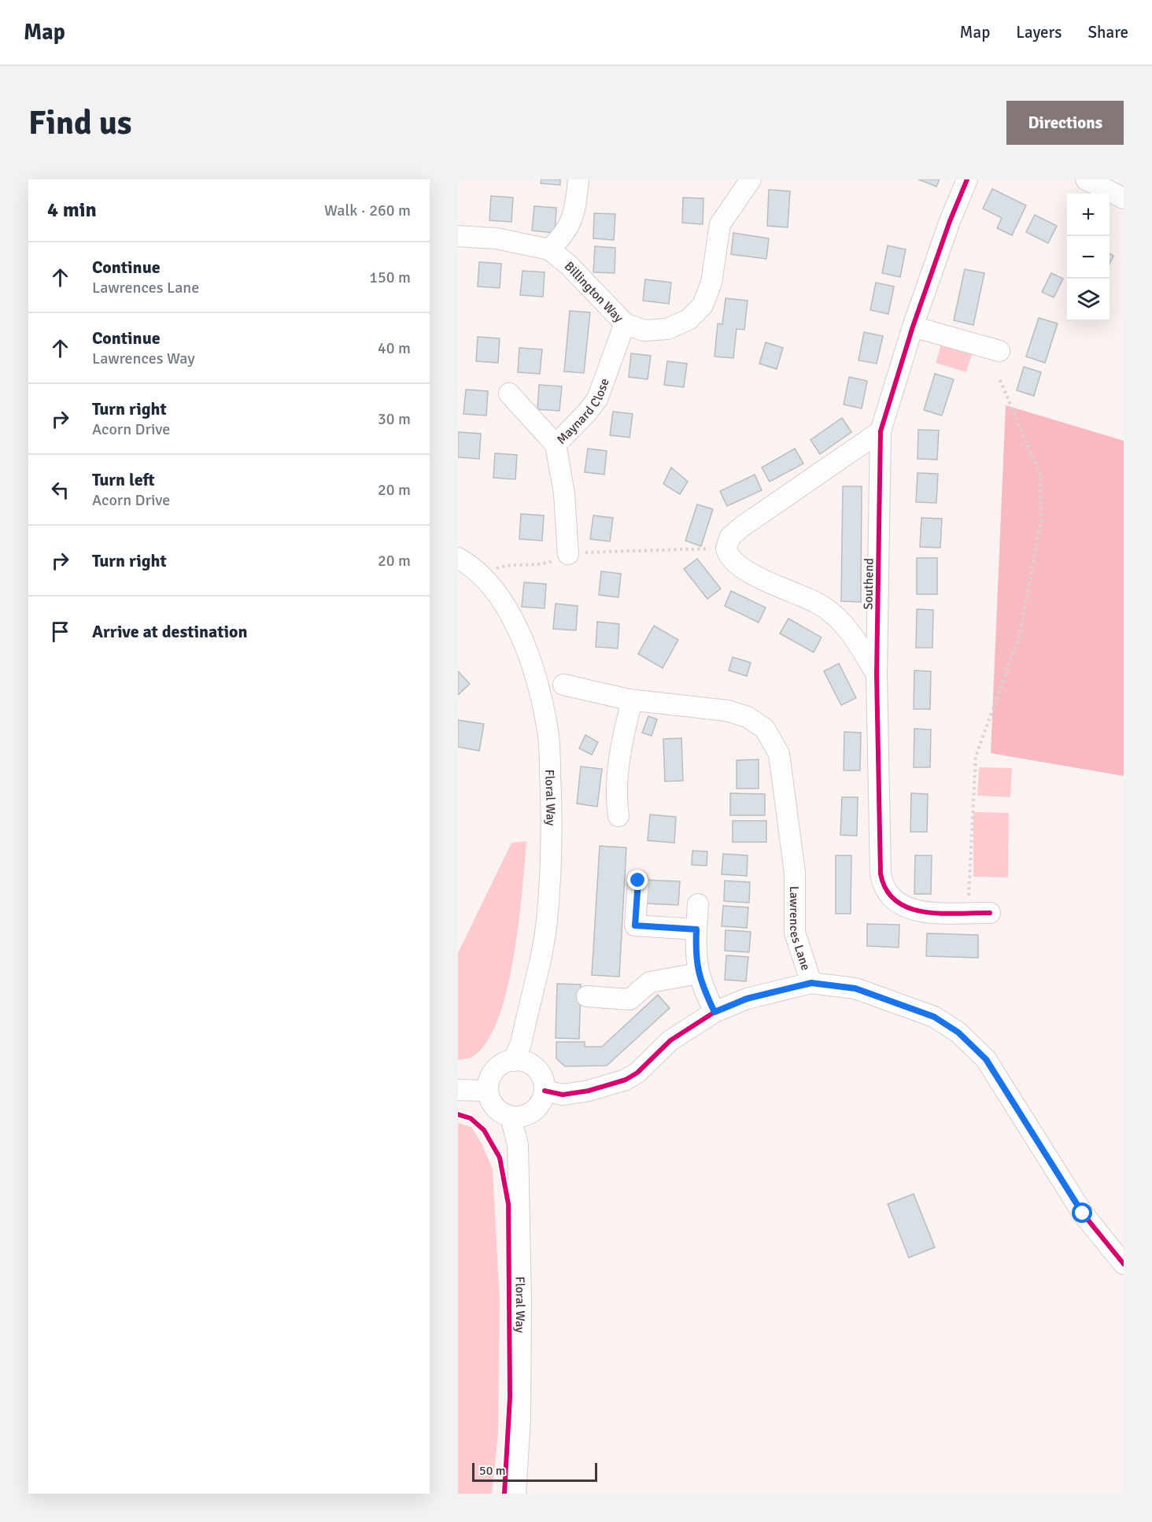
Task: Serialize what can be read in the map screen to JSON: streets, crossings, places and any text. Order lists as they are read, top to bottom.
{
  "streets": {
    "street": [
      "Billington Way",
      "Maynard Close",
      "Southend",
      "Floral Way",
      "Lawrences Lane"
    ]
  },
  "crossings": [
    ["Billington Way", "Maynard Close"]
  ],
  "scale_bar": "50 m",
  "page": {
    "header": "Map",
    "nav": ["Map", "Layers", "Share"],
    "buttons": "Directions",
    "title": "Find us",
    "heading": ["4 min", "Walk · 260 m"],
    "map_buttons": ["+", "−"],
    "list": [
      ["Continue", "Lawrences Lane", "150 m"],
      ["Continue", "Lawrences Way", "40 m"],
      ["Turn right", "Acorn Drive", "30 m"],
      ["Turn left", "Acorn Drive", "20 m"],
      ["Turn right", "20 m"],
      "Arrive at destination"
    ],
    "scale": "50 m"
  }
}
